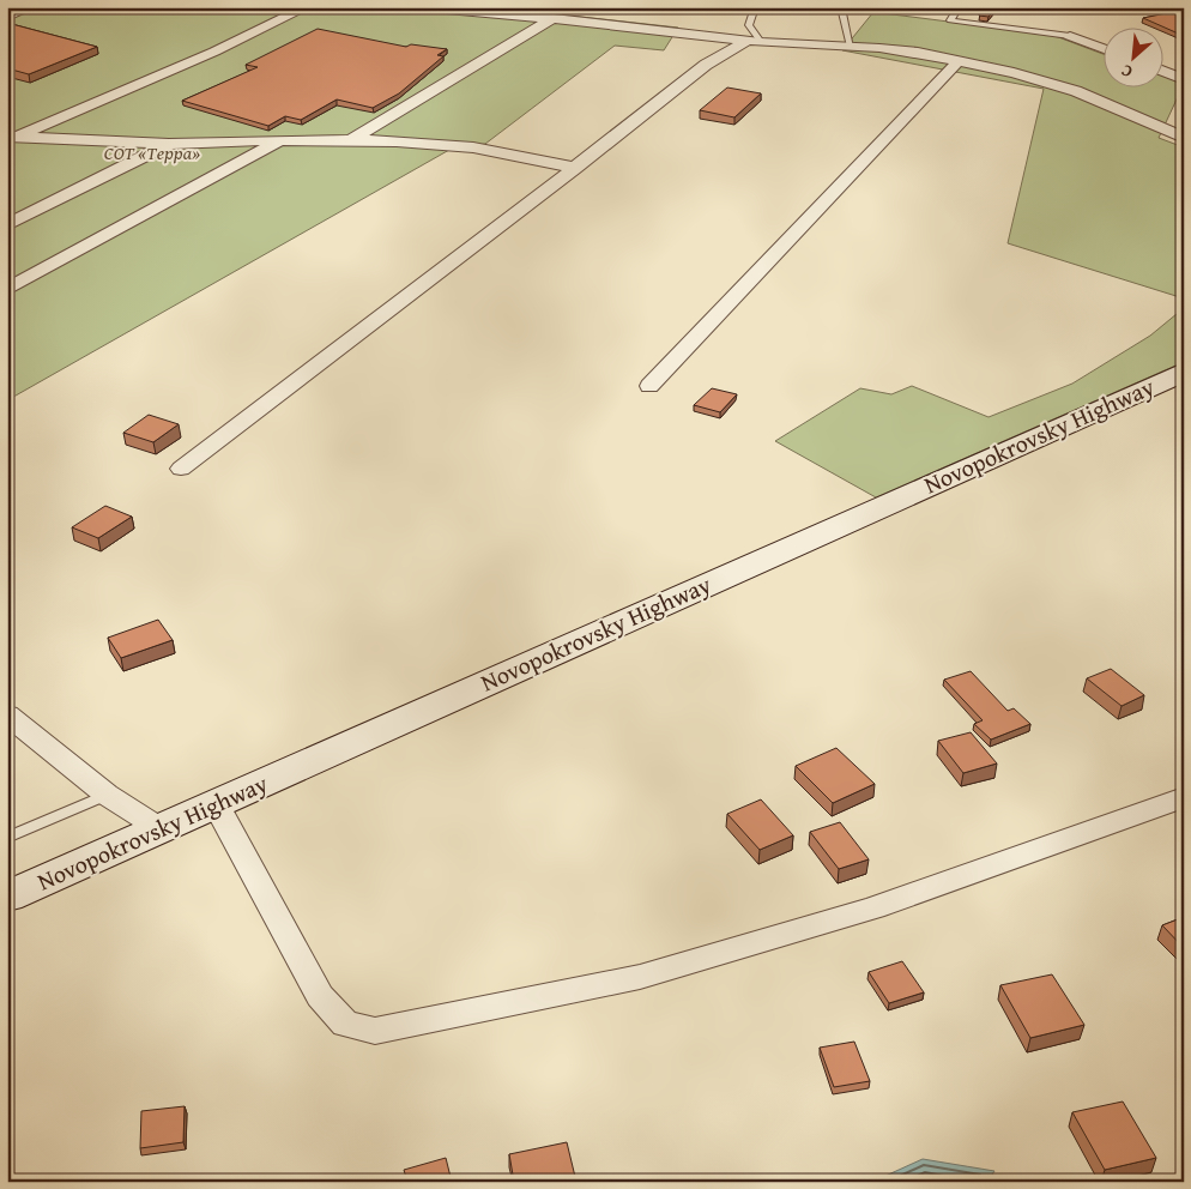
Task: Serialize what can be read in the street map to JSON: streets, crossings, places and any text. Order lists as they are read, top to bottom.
{
  "streets": {
    "main road": ["Novopokrovsky Highway"]
  },
  "parks": ["СОТ «Терра»"],
  "north": "bottom left"
}
